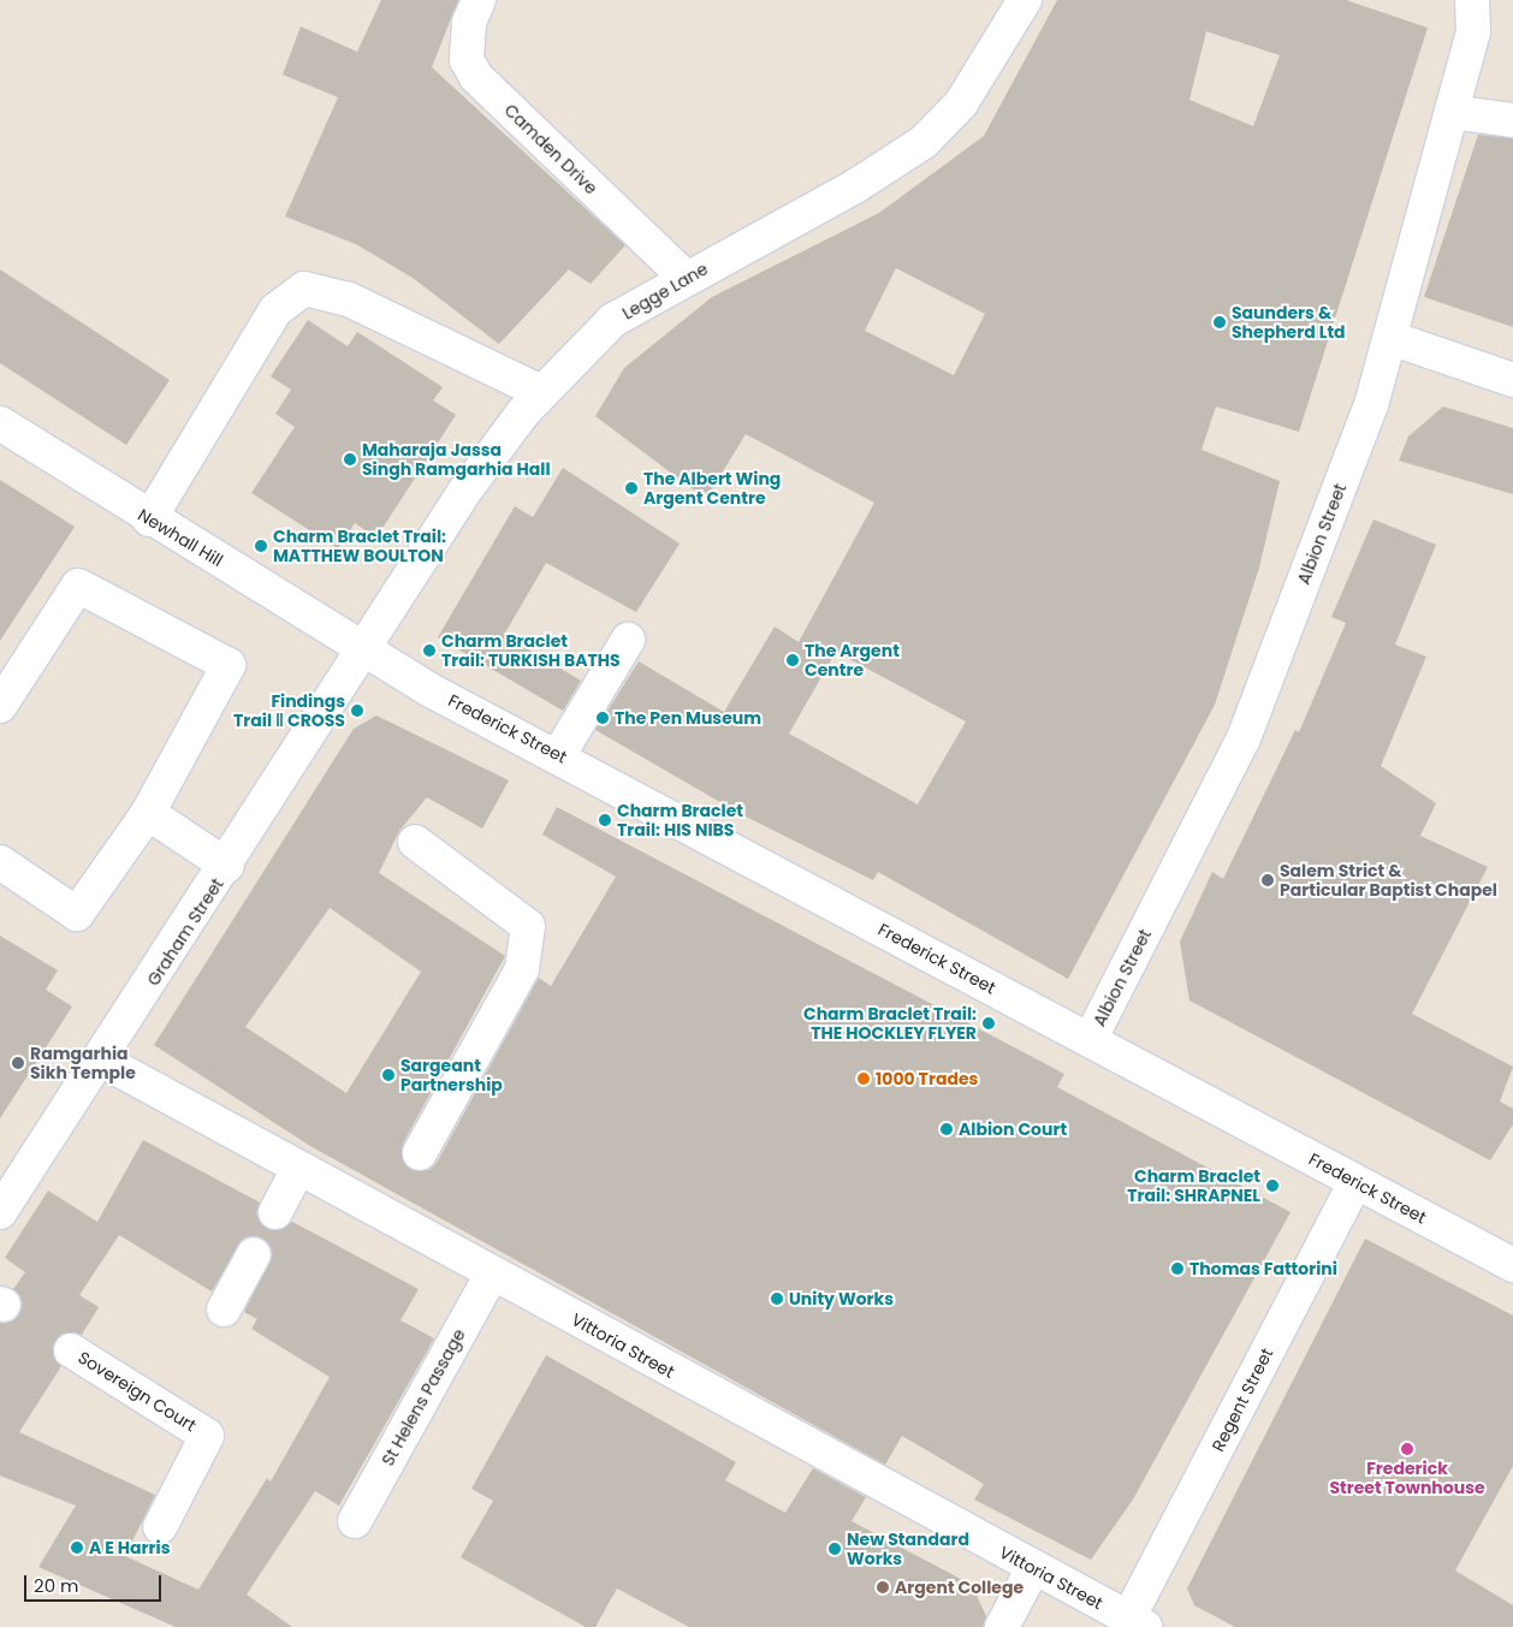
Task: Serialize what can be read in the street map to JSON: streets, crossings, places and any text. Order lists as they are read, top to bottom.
{
  "streets": {
    "street": [
      "Camden Drive",
      "Legge Lane",
      "Albion Street",
      "Newhall Hill",
      "Frederick Street",
      "Graham Street",
      "Vittoria Street",
      "Sovereign Court",
      "St Helens Passage",
      "Regent Street"
    ]
  },
  "crossings": [
    ["Camden Drive", "Legge Lane"],
    ["Legge Lane", "Newhall Hill"],
    ["Legge Lane", "Frederick Street"],
    ["Legge Lane", "Graham Street"],
    ["Albion Street", "Frederick Street"],
    ["Newhall Hill", "Frederick Street"],
    ["Newhall Hill", "Graham Street"],
    ["Frederick Street", "Graham Street"],
    ["Frederick Street", "Regent Street"],
    ["Graham Street", "Vittoria Street"],
    ["Vittoria Street", "St Helens Passage"],
    ["Vittoria Street", "Regent Street"]
  ],
  "places": [
    "Saunders & Shepherd Ltd",
    "Maharaja Jassa Singh Ramgarhia Hall",
    "The Albert Wing Argent Centre",
    "Charm Braclet Trail: MATTHEW BOULTON",
    "Charm Braclet Trail: TURKISH BATHS",
    "The Argent Centre",
    "Findings Trail ‖ CROSS",
    "The Pen Museum",
    "Charm Braclet Trail: HIS NIBS",
    "Salem Strict & Particular Baptist Chapel",
    "Charm Braclet Trail: THE HOCKLEY FLYER",
    "Ramgarhia Sikh Temple",
    "Sargeant Partnership",
    "1000 Trades",
    "Albion Court",
    "Charm Braclet Trail: SHRAPNEL",
    "Thomas Fattorini",
    "Unity Works",
    "Frederick Street Townhouse",
    "A E Harris",
    "New Standard Works",
    "Argent College"
  ],
  "scale_bar": "20 m"
}
